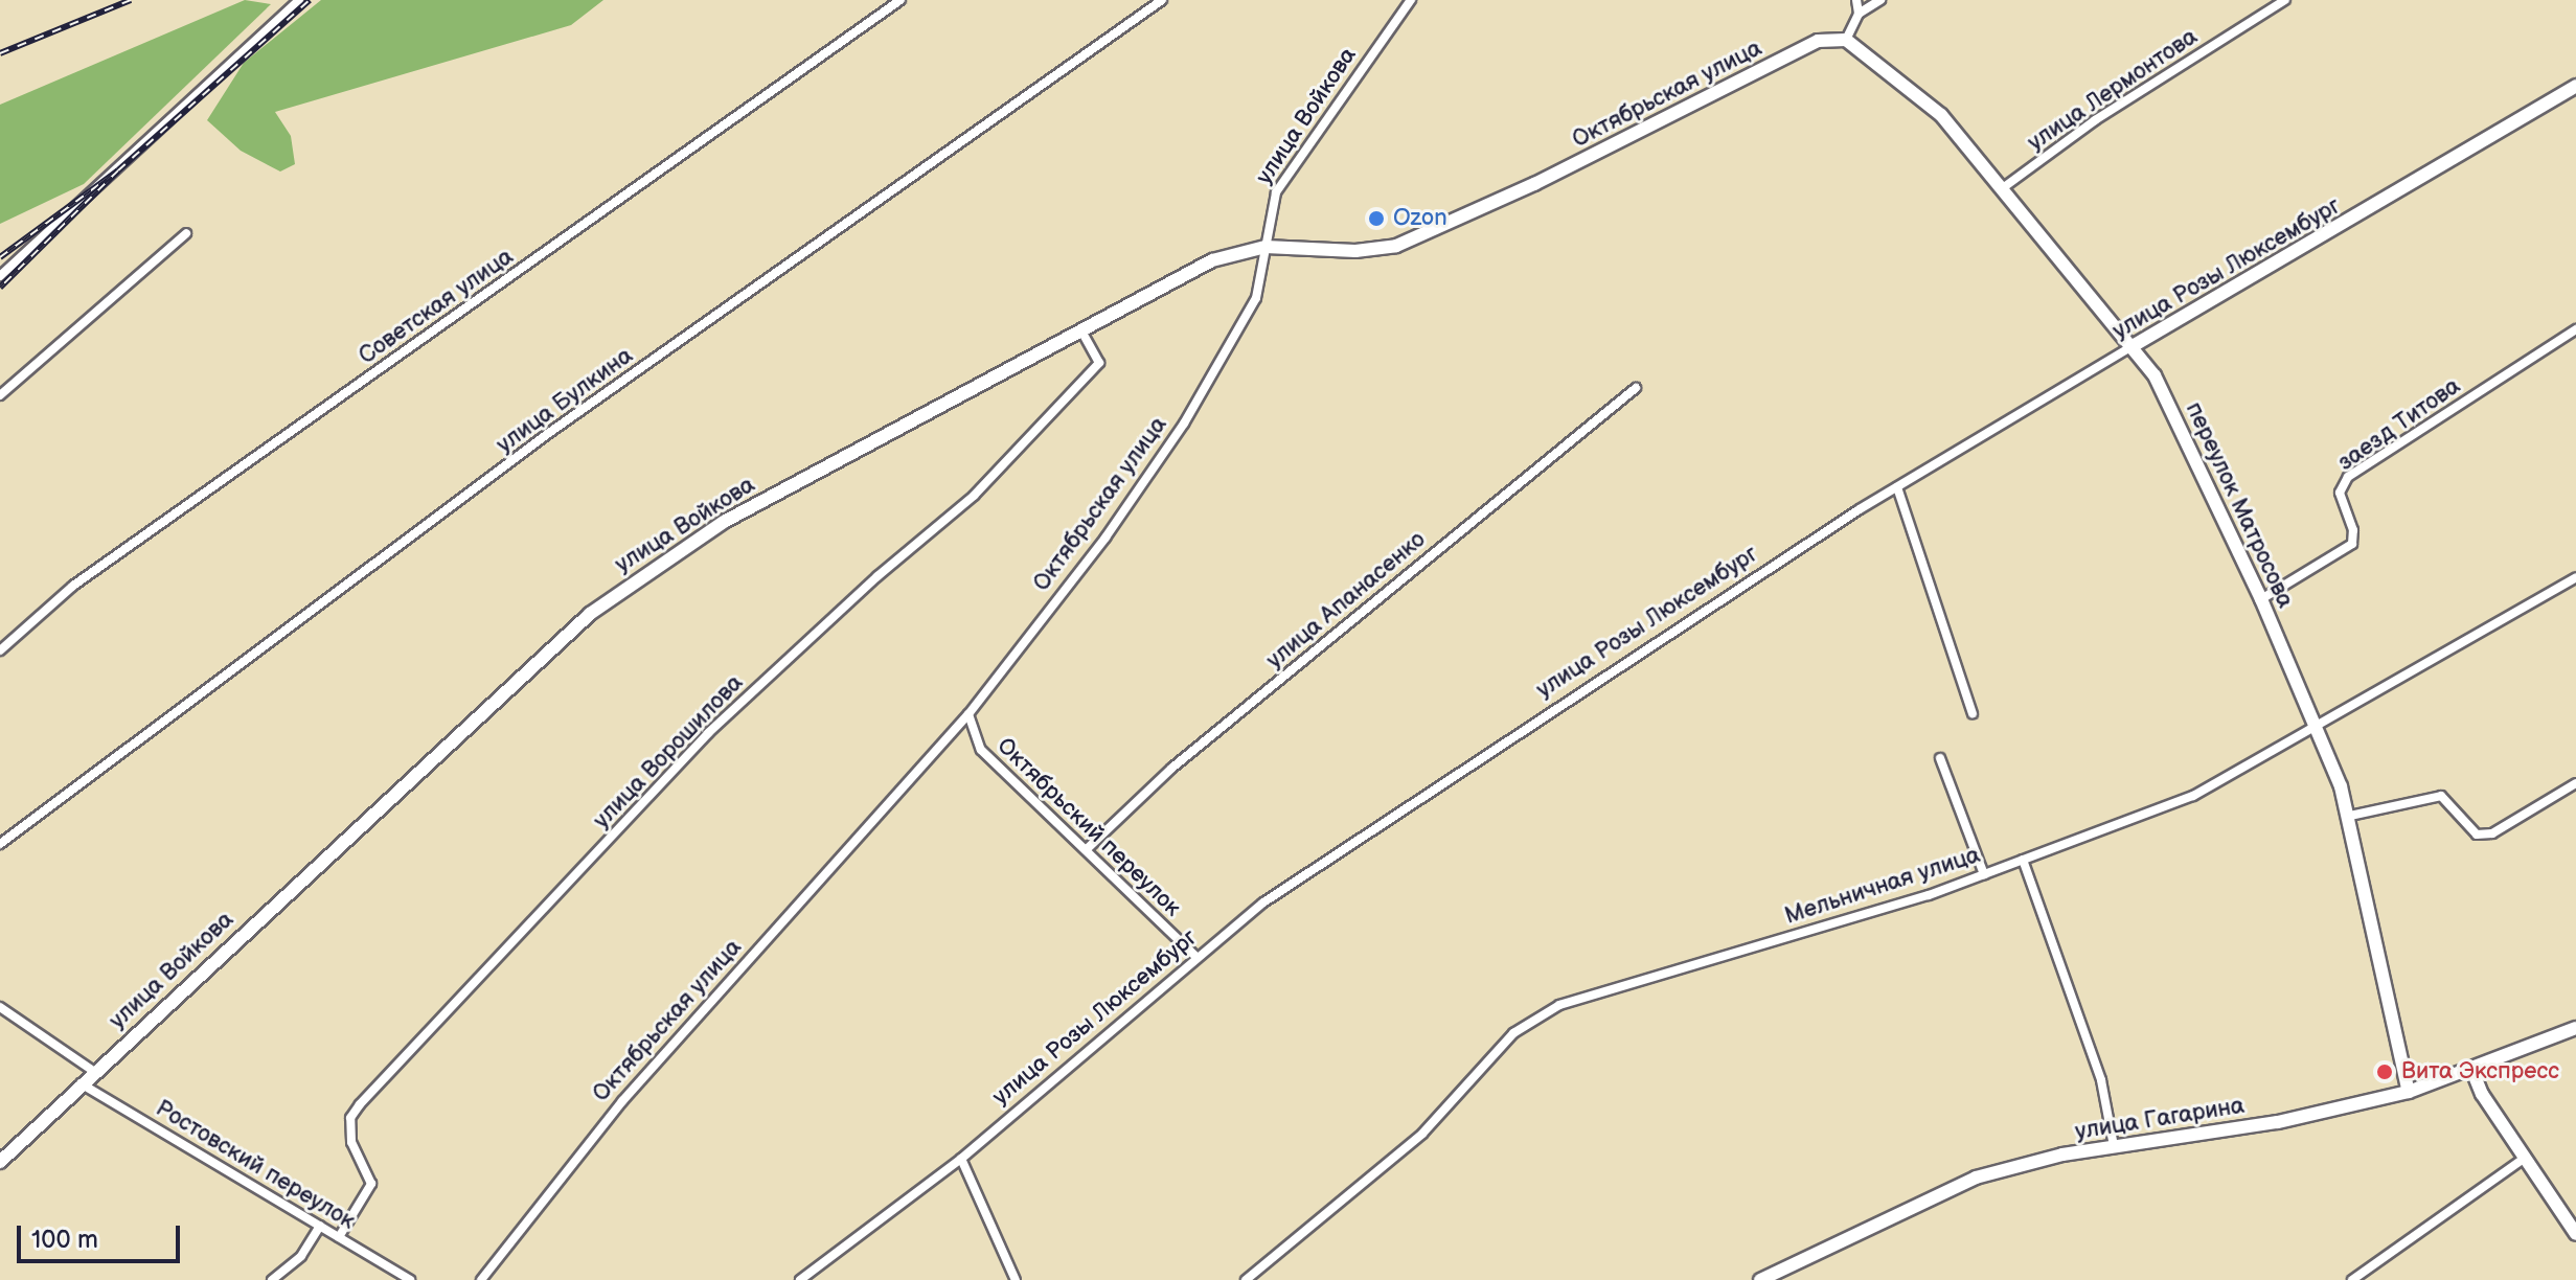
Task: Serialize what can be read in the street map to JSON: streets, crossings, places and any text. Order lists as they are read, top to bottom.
{
  "streets": {
    "main road": [
      "Октябрьская улица",
      "улица Войкова",
      "улица Розы Люксембург",
      "переулок Матросова",
      "улица Гагарина"
    ],
    "street": [
      "улица Лермонтова",
      "Советская улица",
      "улица Булкина",
      "заезд Титова",
      "улица Апанасенко",
      "улица Ворошилова",
      "Октябрьский переулок",
      "Мельничная улица",
      "Ростовский переулок"
    ]
  },
  "crossings": [
    ["улица Лермонтова", "переулок Матросова"],
    ["Октябрьская улица", "улица Войкова"],
    ["Октябрьская улица", "переулок Матросова"],
    ["Октябрьская улица", "Октябрьский переулок"],
    ["улица Войкова", "улица Ворошилова"],
    ["улица Войкова", "Ростовский переулок"],
    ["улица Розы Люксембург", "переулок Матросова"],
    ["улица Розы Люксембург", "Октябрьский переулок"],
    ["заезд Титова", "переулок Матросова"],
    ["переулок Матросова", "Мельничная улица"],
    ["переулок Матросова", "улица Гагарина"],
    ["улица Апанасенко", "Октябрьский переулок"],
    ["улица Ворошилова", "Ростовский переулок"]
  ],
  "places": ["Ozon", "Вита Экспресс"],
  "scale_bar": "100 m"
}
